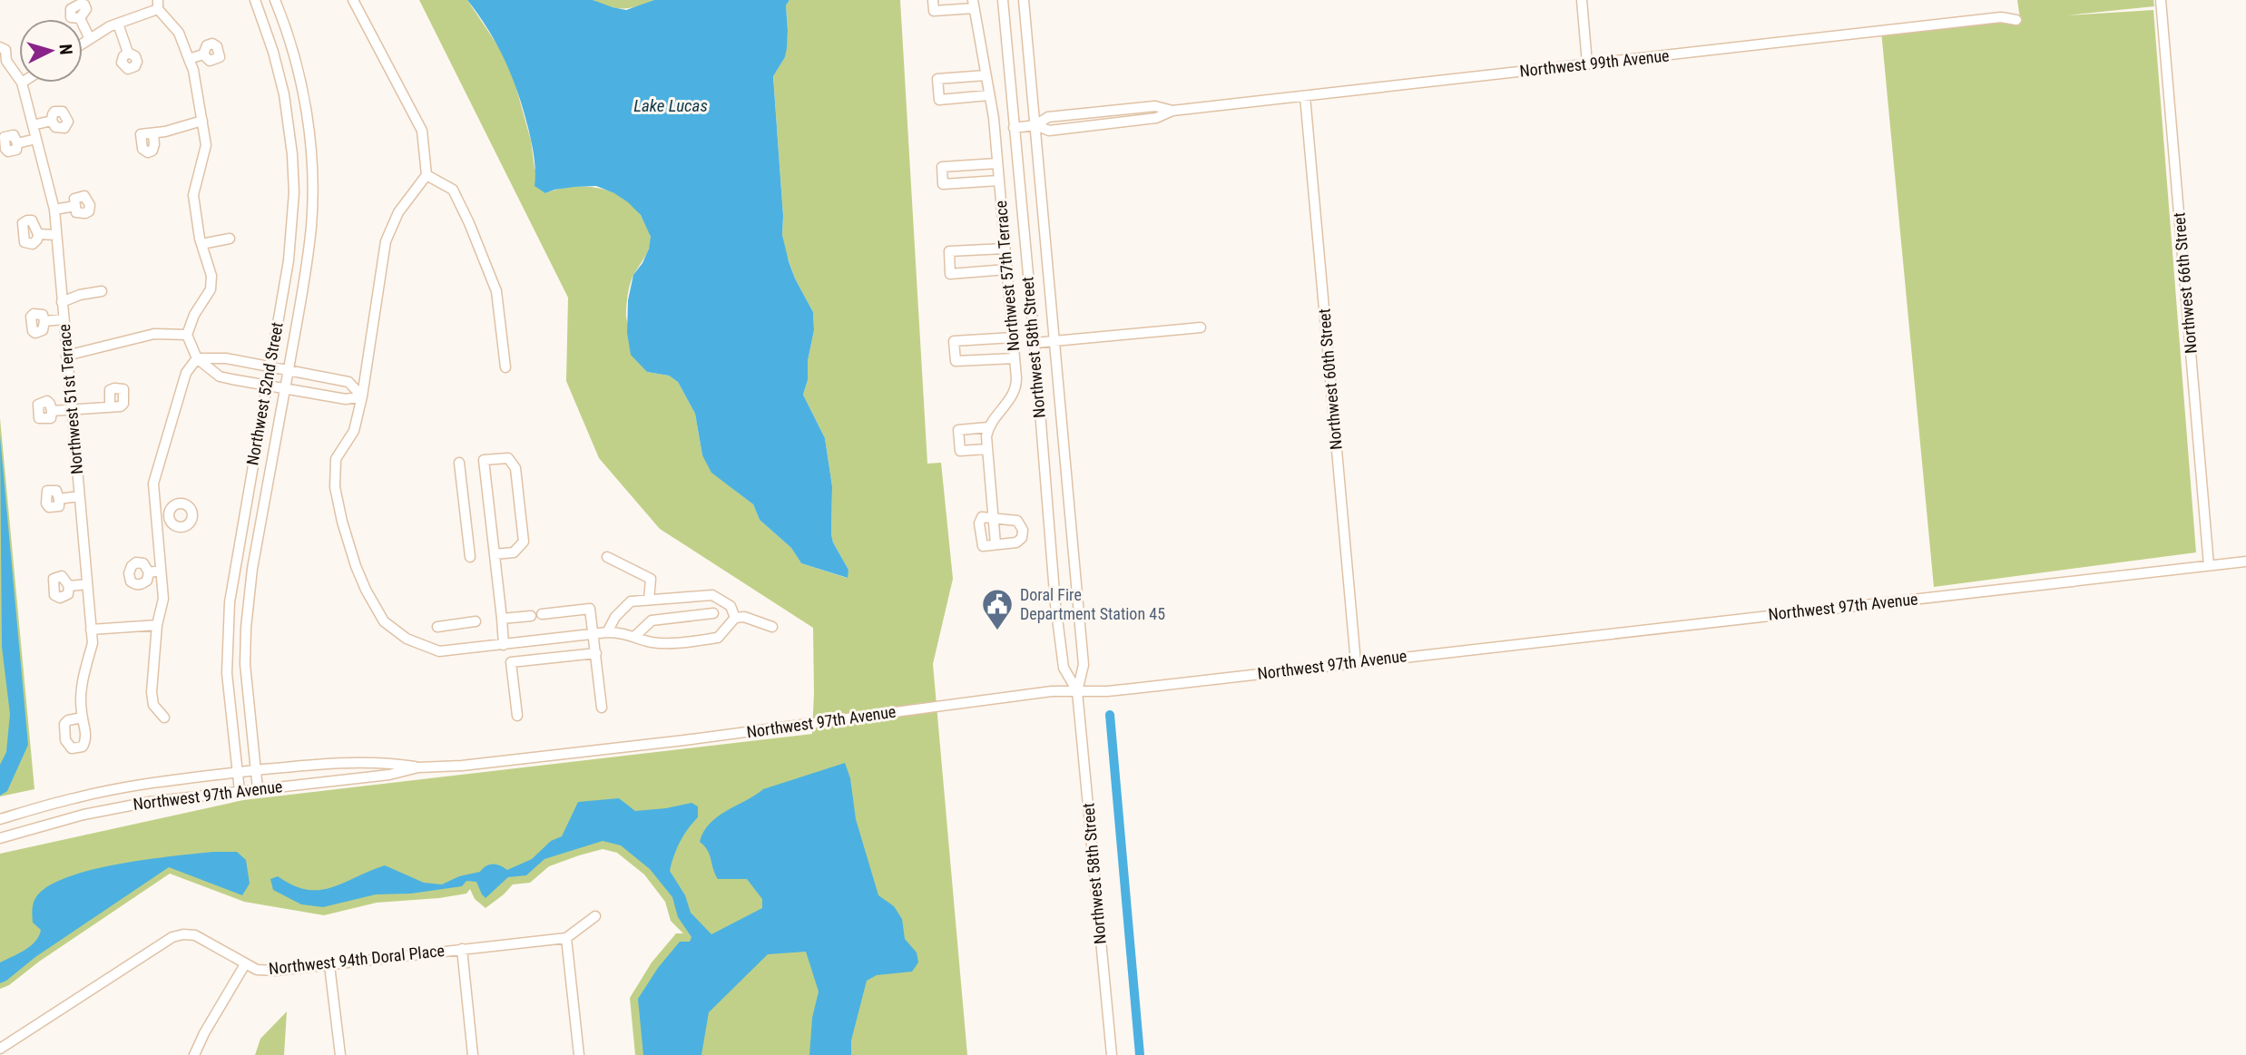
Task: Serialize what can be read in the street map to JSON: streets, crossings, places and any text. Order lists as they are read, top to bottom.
{
  "streets": {
    "street": [
      "Northwest 99th Avenue",
      "Northwest 57th Terrace",
      "Northwest 66th Street",
      "Northwest 58th Street",
      "Northwest 60th Street",
      "Northwest 52nd Street",
      "Northwest 51st Terrace",
      "Northwest 97th Avenue",
      "Northwest 94th Doral Place"
    ]
  },
  "crossings": [
    ["Northwest 99th Avenue", "Northwest 58th Street"],
    ["Northwest 99th Avenue", "Northwest 60th Street"],
    ["Northwest 66th Street", "Northwest 97th Avenue"],
    ["Northwest 58th Street", "Northwest 97th Avenue"],
    ["Northwest 60th Street", "Northwest 97th Avenue"],
    ["Northwest 52nd Street", "Northwest 97th Avenue"]
  ],
  "water": ["Lake Lucas"],
  "places": {
    "public building": ["Doral Fire Department Station 45"]
  },
  "north": "right"
}
